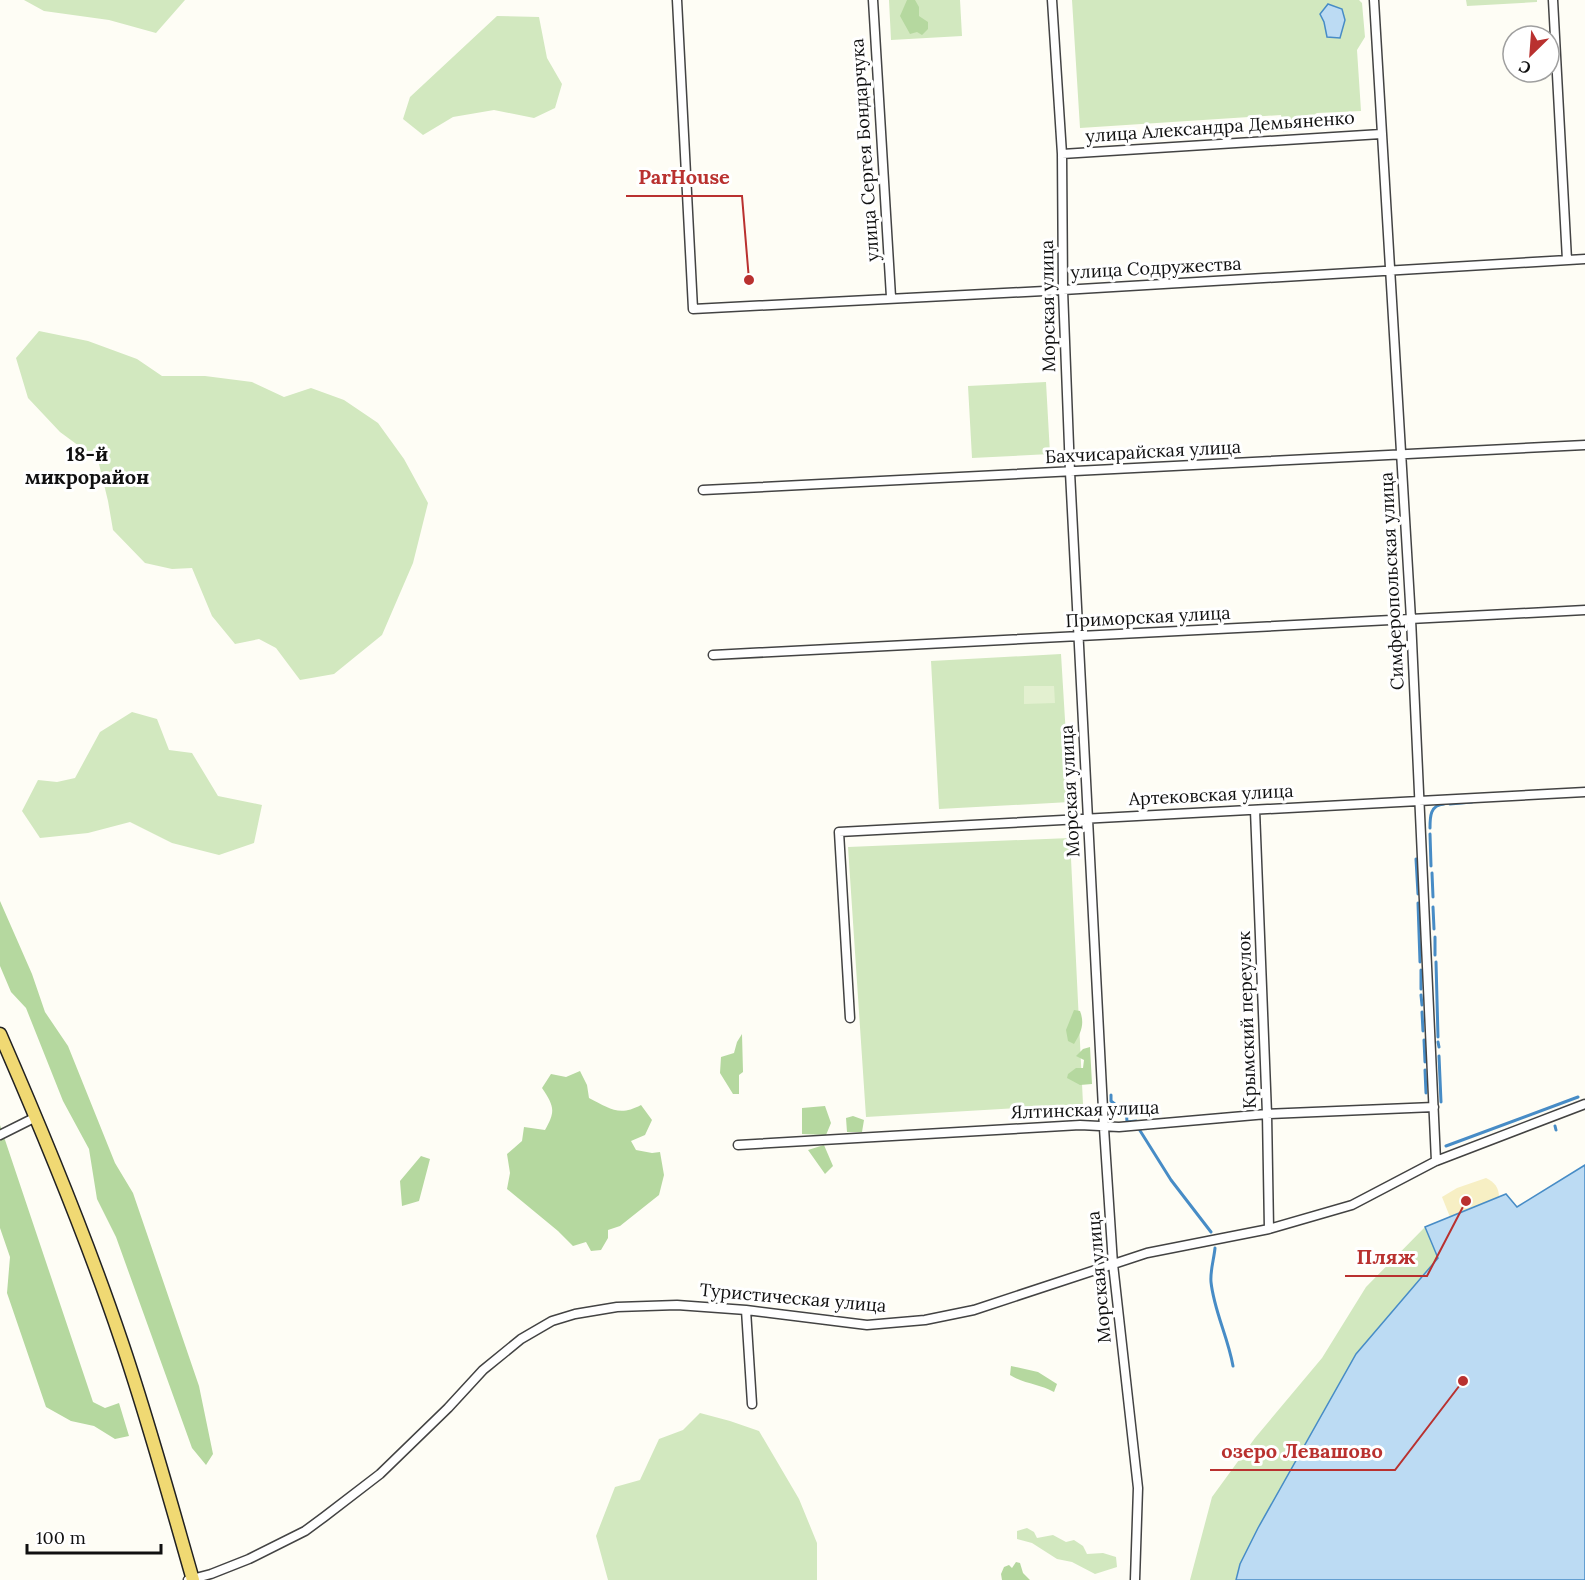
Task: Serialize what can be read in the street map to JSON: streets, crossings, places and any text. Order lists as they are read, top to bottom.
{
  "streets": {
    "street": [
      "улица Александра Демьяненко",
      "улица Сергея Бондарчука",
      "улица Содружества",
      "Морская улица",
      "Бахчисарайская улица",
      "Симферопольская улица",
      "Приморская улица",
      "Артековская улица",
      "Крымский переулок",
      "Ялтинская улица",
      "Туристическая улица"
    ]
  },
  "crossings": [
    ["улица Александра Демьяненко", "Морская улица"],
    ["улица Александра Демьяненко", "Симферопольская улица"],
    ["улица Сергея Бондарчука", "улица Содружества"],
    ["улица Содружества", "Морская улица"],
    ["улица Содружества", "Симферопольская улица"],
    ["Морская улица", "Бахчисарайская улица"],
    ["Морская улица", "Приморская улица"],
    ["Морская улица", "Артековская улица"],
    ["Морская улица", "Ялтинская улица"],
    ["Морская улица", "Туристическая улица"],
    ["Бахчисарайская улица", "Симферопольская улица"],
    ["Симферопольская улица", "Приморская улица"],
    ["Симферопольская улица", "Артековская улица"],
    ["Симферопольская улица", "Ялтинская улица"],
    ["Симферопольская улица", "Туристическая улица"],
    ["Артековская улица", "Крымский переулок"],
    ["Крымский переулок", "Ялтинская улица"],
    ["Крымский переулок", "Туристическая улица"]
  ],
  "districts": ["18-й микрорайон"],
  "places": ["ParHouse", "Пляж", "озеро Левашово"],
  "scale_bar": "100 m",
  "north": "bottom left"
}
